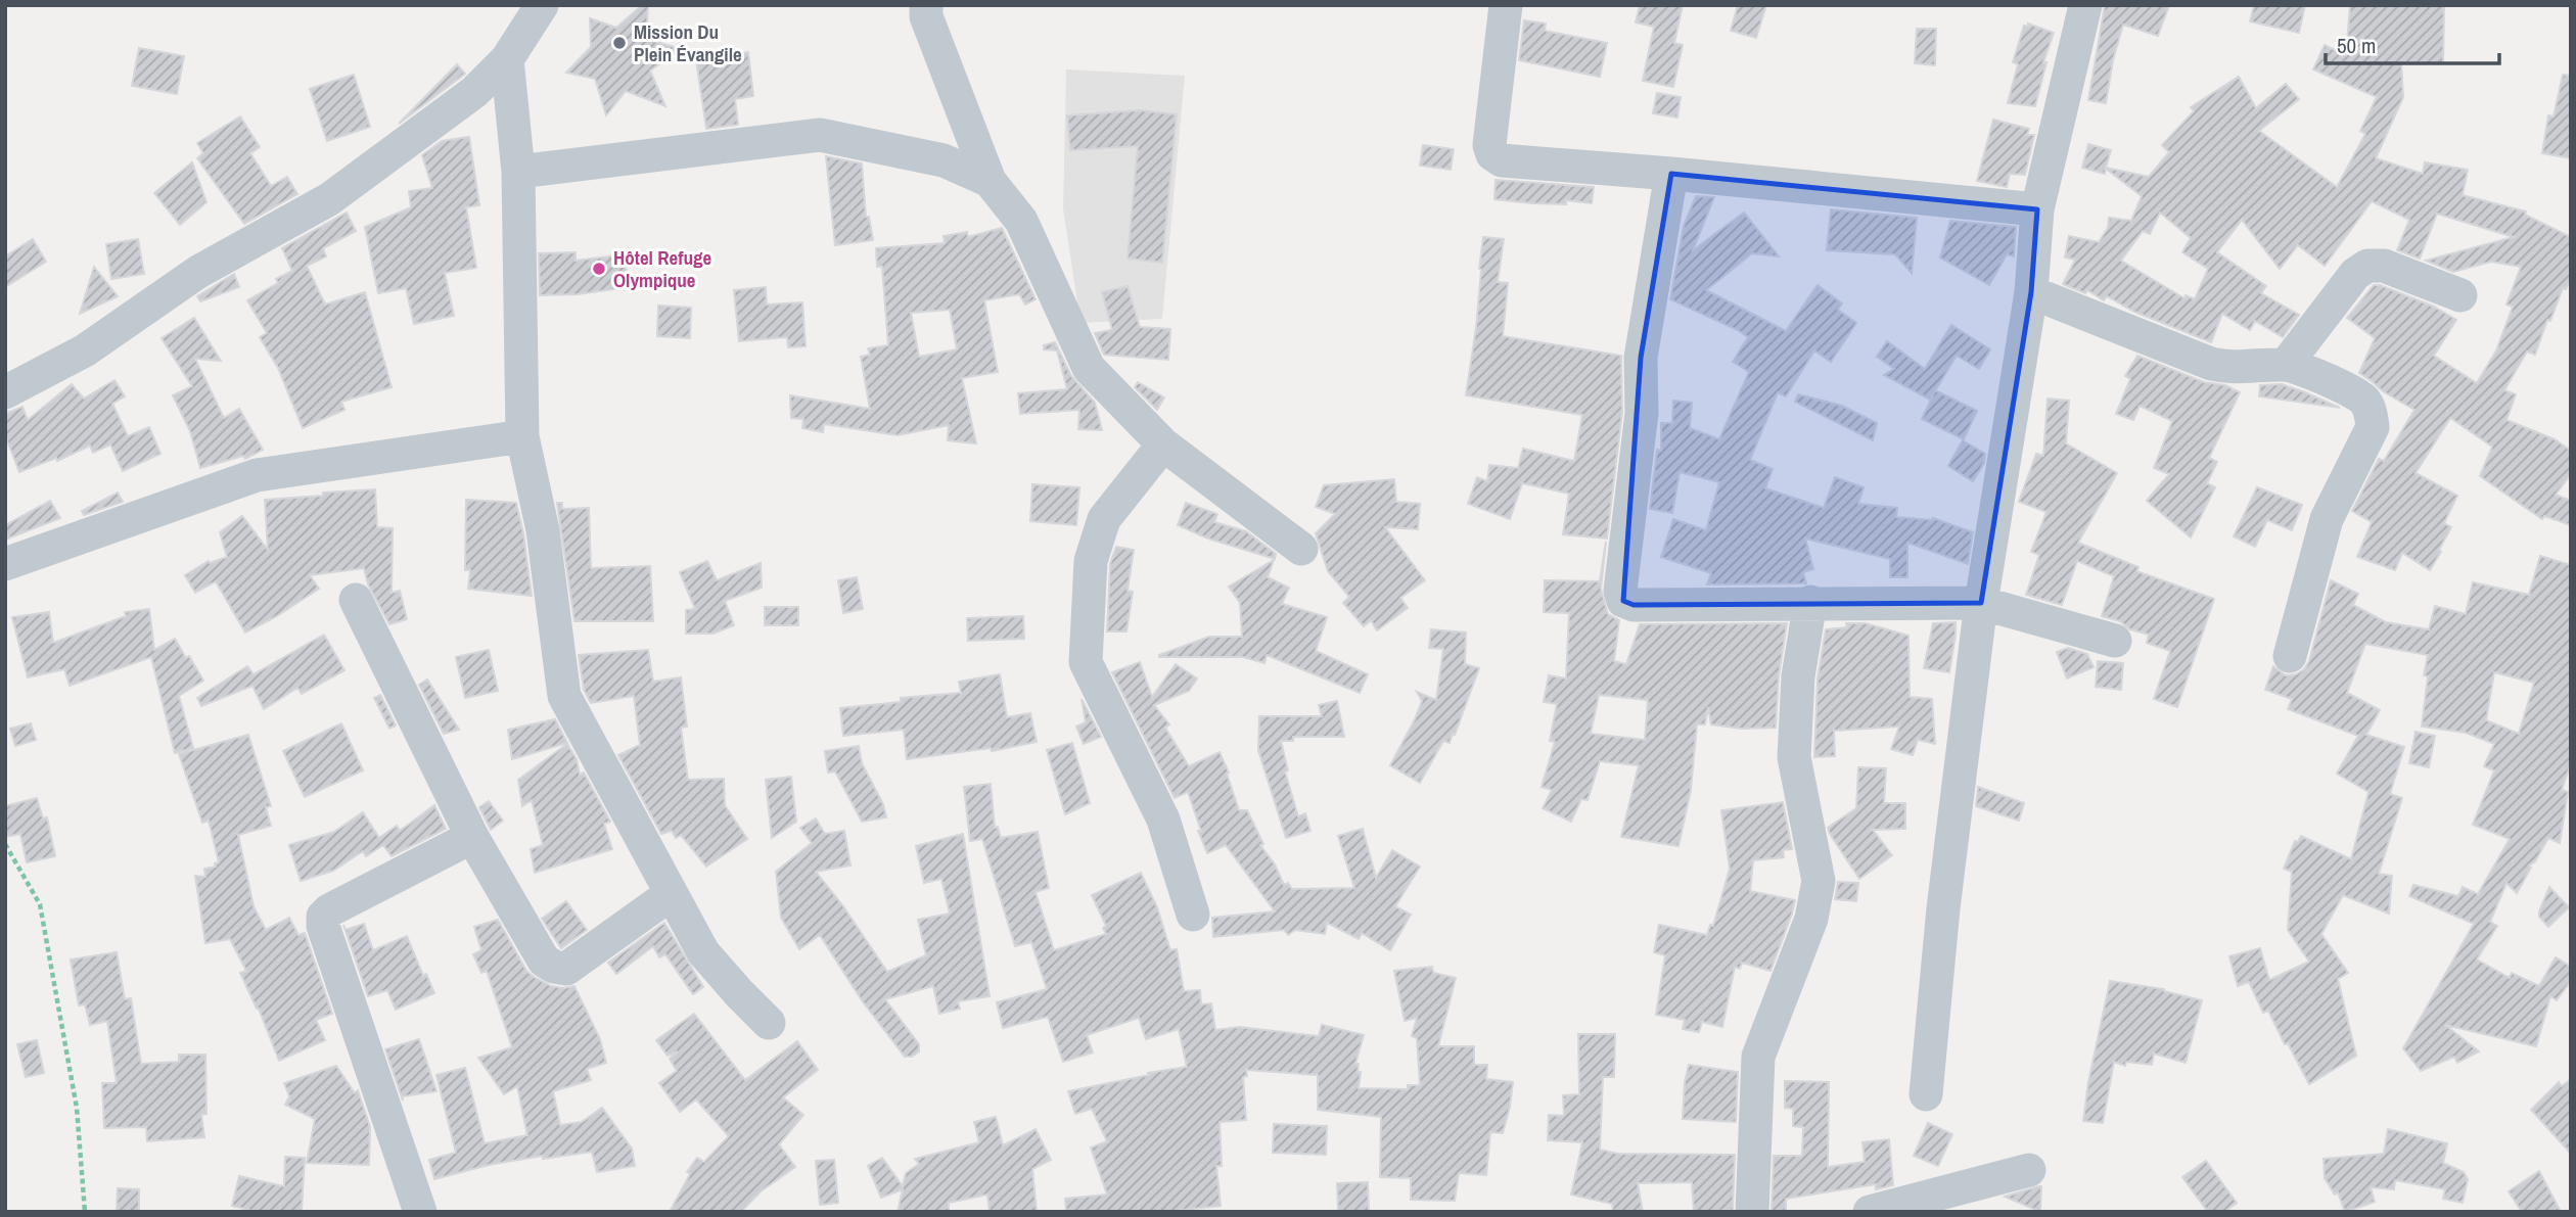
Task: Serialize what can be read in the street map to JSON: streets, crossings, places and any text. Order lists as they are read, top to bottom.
{
  "places": ["Mission Du Plein Évangile", "Hôtel Refuge Olympique"],
  "scale_bar": "50 m"
}
